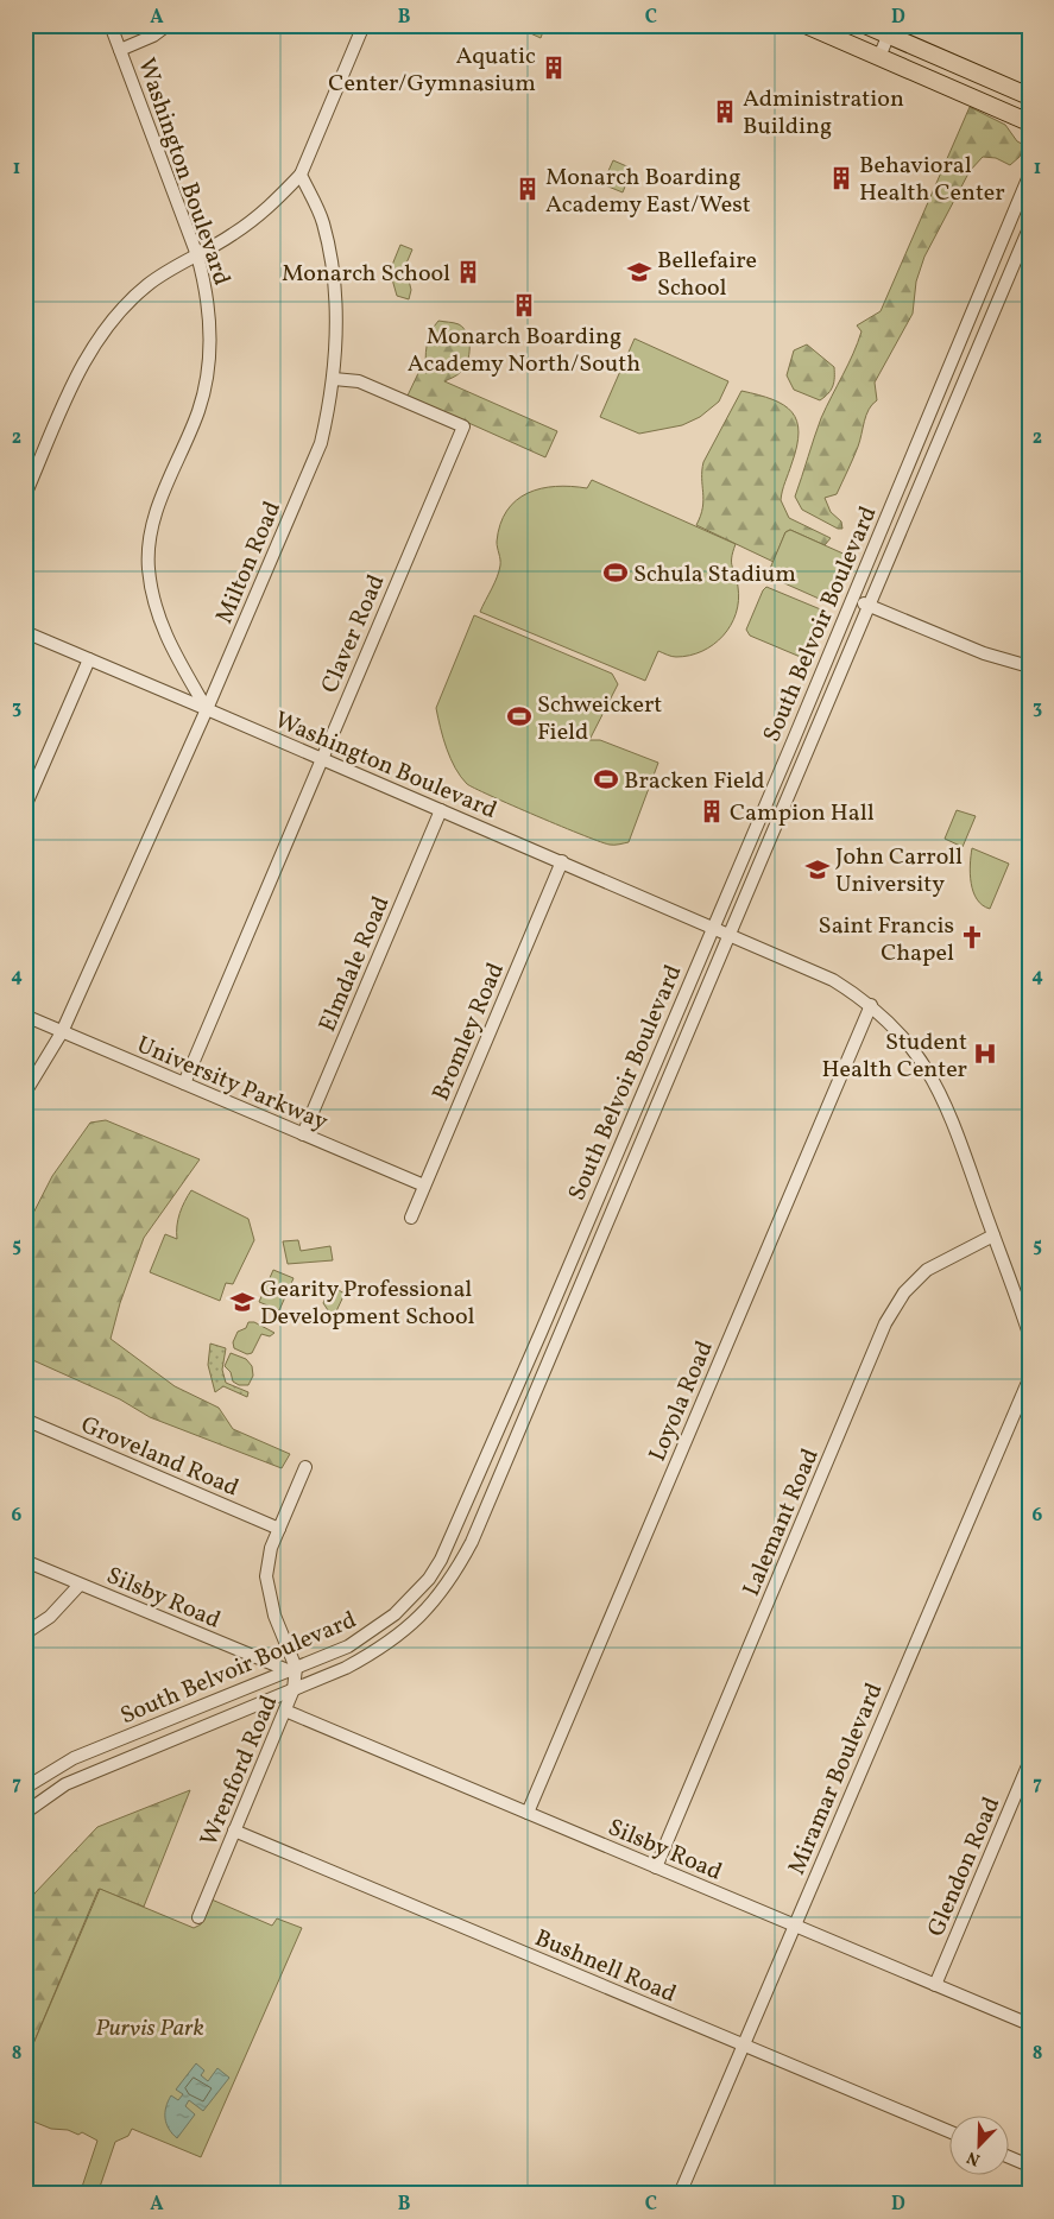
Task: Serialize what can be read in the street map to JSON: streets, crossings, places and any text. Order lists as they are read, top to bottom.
{
  "streets": {
    "street": [
      "Washington Boulevard",
      "Milton Road",
      "South Belvoir Boulevard",
      "Claver Road",
      "Elmdale Road",
      "Bromley Road",
      "University Parkway",
      "Loyola Road",
      "Groveland Road",
      "Lalemant Road",
      "Silsby Road",
      "Wrenford Road",
      "Miramar Boulevard",
      "Glendon Road",
      "Bushnell Road"
    ]
  },
  "crossings": [
    ["Washington Boulevard", "Milton Road"],
    ["Washington Boulevard", "South Belvoir Boulevard"],
    ["Washington Boulevard", "Claver Road"],
    ["Washington Boulevard", "Elmdale Road"],
    ["Washington Boulevard", "Bromley Road"],
    ["Washington Boulevard", "Loyola Road"],
    ["Washington Boulevard", "Lalemant Road"],
    ["Milton Road", "Claver Road"],
    ["Milton Road", "University Parkway"],
    ["South Belvoir Boulevard", "Silsby Road"],
    ["South Belvoir Boulevard", "Wrenford Road"],
    ["Claver Road", "University Parkway"],
    ["Elmdale Road", "University Parkway"],
    ["Bromley Road", "University Parkway"],
    ["Loyola Road", "Silsby Road"],
    ["Groveland Road", "Wrenford Road"],
    ["Lalemant Road", "Silsby Road"],
    ["Silsby Road", "Wrenford Road"],
    ["Silsby Road", "Miramar Boulevard"],
    ["Silsby Road", "Glendon Road"],
    ["Wrenford Road", "Bushnell Road"],
    ["Miramar Boulevard", "Bushnell Road"]
  ],
  "parks": ["Purvis Park"],
  "places": {
    "building": [
      "Aquatic Center/Gymnasium",
      "Administration Building",
      "Behavioral Health Center",
      "Monarch Boarding Academy East/West",
      "Monarch School",
      "Monarch Boarding Academy North/South",
      "Campion Hall"
    ],
    "school or university": ["Bellefaire School", "John Carroll University", "Gearity Professional Development School"],
    "sports": ["Schula Stadium", "Schweickert Field", "Bracken Field"],
    "church": ["Saint Francis Chapel"],
    "hospital": ["Student Health Center"]
  },
  "north": "bottom left",
  "grid": {
    "columns": [
      "A",
      "B",
      "C",
      "D"
    ],
    "rows": [
      "1",
      "2",
      "3",
      "4",
      "5",
      "6",
      "7",
      "8"
    ]
  }
}
